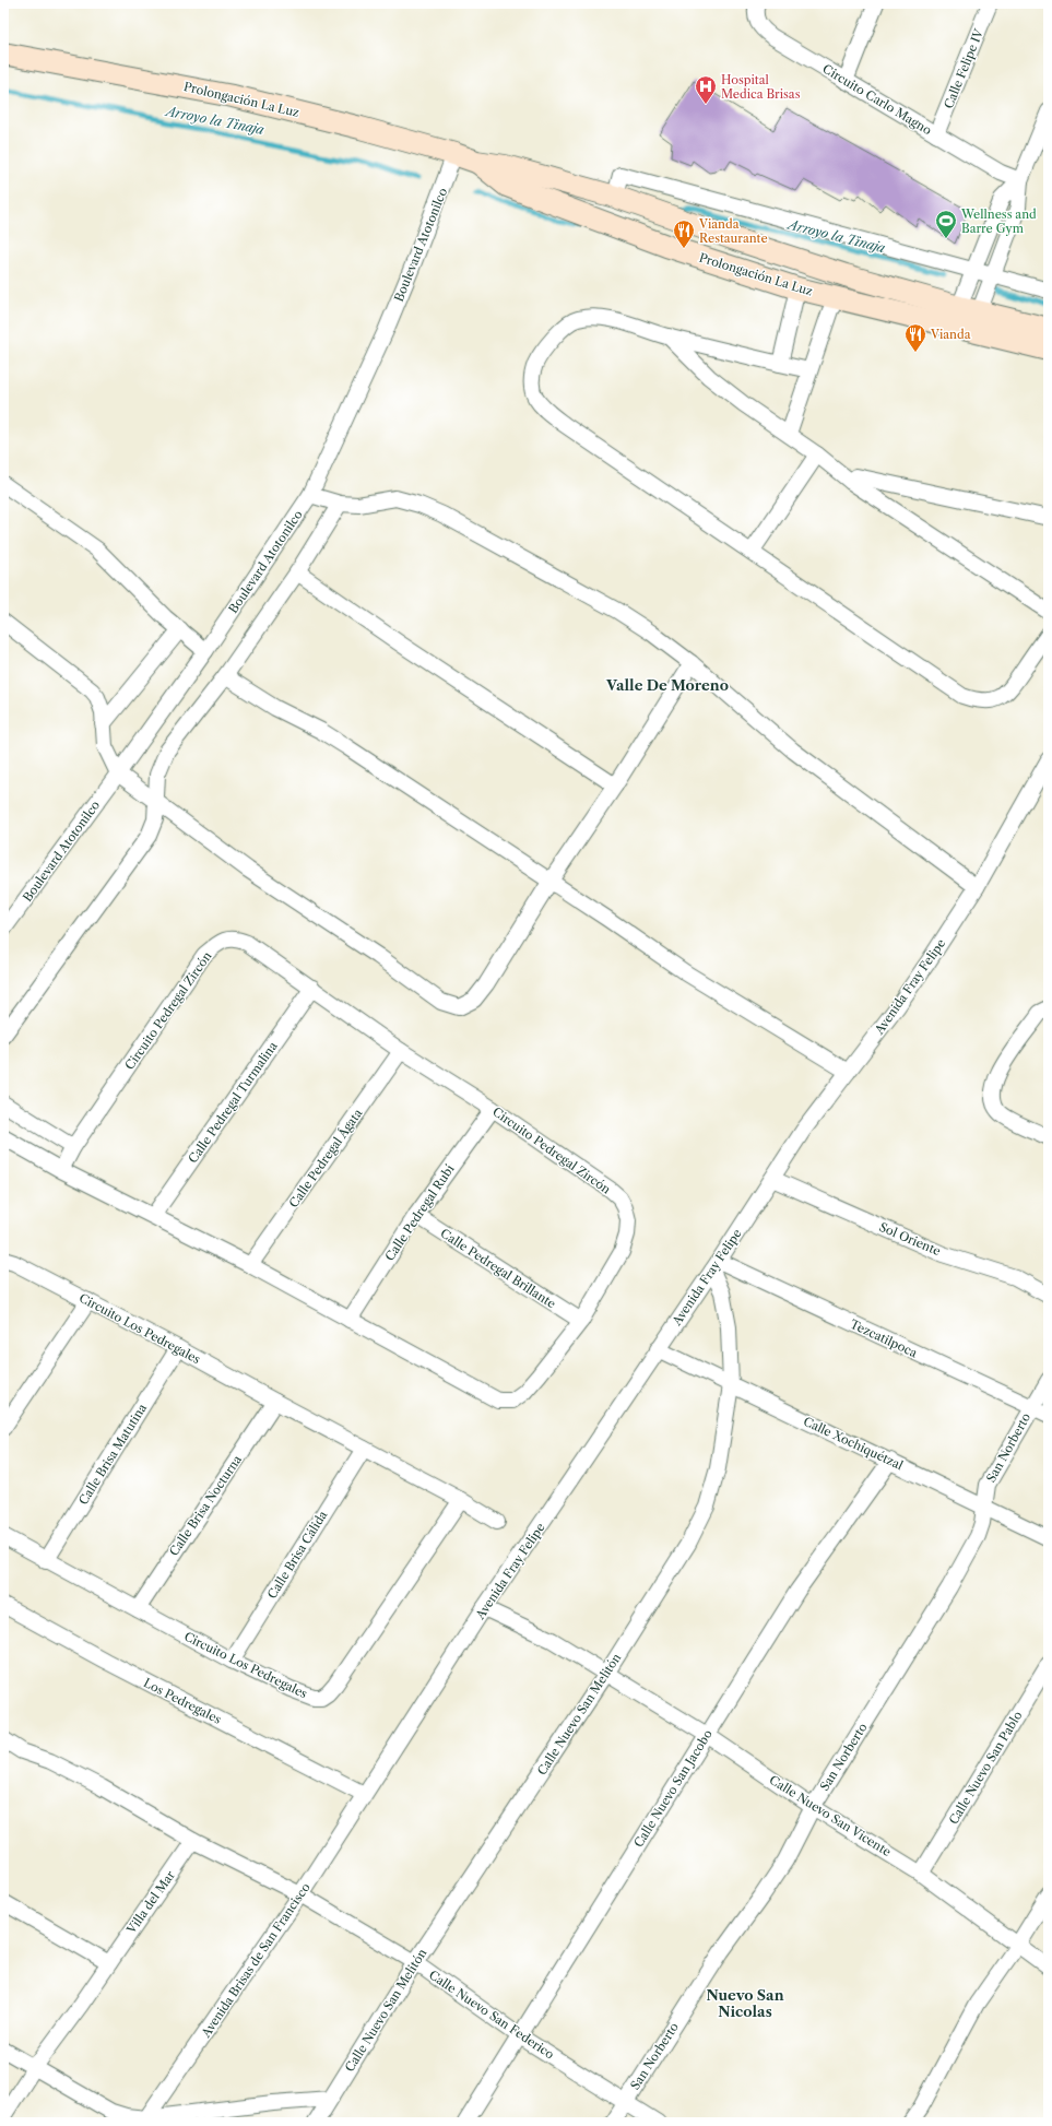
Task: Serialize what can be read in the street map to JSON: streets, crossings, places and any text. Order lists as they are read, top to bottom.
{
  "streets": {
    "main road": ["Prolongación La Luz"],
    "street": [
      "Calle Felipe IV",
      "Circuito Carlo Magno",
      "Boulevard Atotonilco",
      "Avenida Fray Felipe",
      "Circuito Pedregal Zircón",
      "Calle Pedregal Turmalina",
      "Calle Pedregal Ágata",
      "Calle Pedregal Rubí",
      "Sol Oriente",
      "Calle Pedregal Brillante",
      "Circuito Los Pedregales",
      "Tezcatilpoca",
      "Calle Xochiquétzal",
      "San Norberto",
      "Calle Brisa Matutina",
      "Calle Brisa Nocturna",
      "Calle Brisa Cálida",
      "Los Pedregales",
      "Calle Nuevo San Melitón",
      "Calle Nuevo San Pablo",
      "Calle Nuevo San Jacobo",
      "Calle Nuevo San Vicente",
      "Villa del Mar",
      "Avenida Brisas de San Francisco",
      "Calle Nuevo San Federico"
    ]
  },
  "crossings": [
    ["Calle Felipe IV", "Circuito Carlo Magno"],
    ["Prolongación La Luz", "Boulevard Atotonilco"],
    ["Avenida Fray Felipe", "Sol Oriente"],
    ["Avenida Fray Felipe", "Tezcatilpoca"],
    ["Avenida Fray Felipe", "Calle Xochiquétzal"],
    ["Avenida Fray Felipe", "Los Pedregales"],
    ["Avenida Fray Felipe", "Calle Nuevo San Melitón"],
    ["Avenida Fray Felipe", "Calle Nuevo San Vicente"],
    ["Avenida Fray Felipe", "Avenida Brisas de San Francisco"],
    ["Circuito Pedregal Zircón", "Calle Pedregal Turmalina"],
    ["Circuito Pedregal Zircón", "Calle Pedregal Ágata"],
    ["Circuito Pedregal Zircón", "Calle Pedregal Rubí"],
    ["Circuito Pedregal Zircón", "Calle Pedregal Brillante"],
    ["Calle Pedregal Rubí", "Calle Pedregal Brillante"],
    ["Circuito Los Pedregales", "Calle Brisa Matutina"],
    ["Circuito Los Pedregales", "Calle Brisa Nocturna"],
    ["Circuito Los Pedregales", "Calle Brisa Cálida"],
    ["Tezcatilpoca", "San Norberto"],
    ["Tezcatilpoca", "Calle Nuevo San Melitón"],
    ["Calle Xochiquétzal", "San Norberto"],
    ["Calle Xochiquétzal", "Calle Nuevo San Melitón"],
    ["Calle Xochiquétzal", "Calle Nuevo San Jacobo"],
    ["San Norberto", "Calle Nuevo San Vicente"],
    ["San Norberto", "Calle Nuevo San Federico"],
    ["Los Pedregales", "Avenida Brisas de San Francisco"],
    ["Calle Nuevo San Melitón", "Calle Nuevo San Vicente"],
    ["Calle Nuevo San Melitón", "Calle Nuevo San Federico"],
    ["Calle Nuevo San Pablo", "Calle Nuevo San Vicente"],
    ["Calle Nuevo San Jacobo", "Calle Nuevo San Vicente"],
    ["Calle Nuevo San Jacobo", "Calle Nuevo San Federico"],
    ["Villa del Mar", "Calle Nuevo San Federico"],
    ["Avenida Brisas de San Francisco", "Calle Nuevo San Federico"]
  ],
  "districts": ["Valle De Moreno", "Nuevo San Nicolas"],
  "water": ["Arroyo la Tinaja"],
  "places": {
    "hospital": ["Hospital Medica Brisas"],
    "sports": ["Wellness and Barre Gym"],
    "restaurant": ["Vianda Restaurante", "Vianda"]
  }
}
